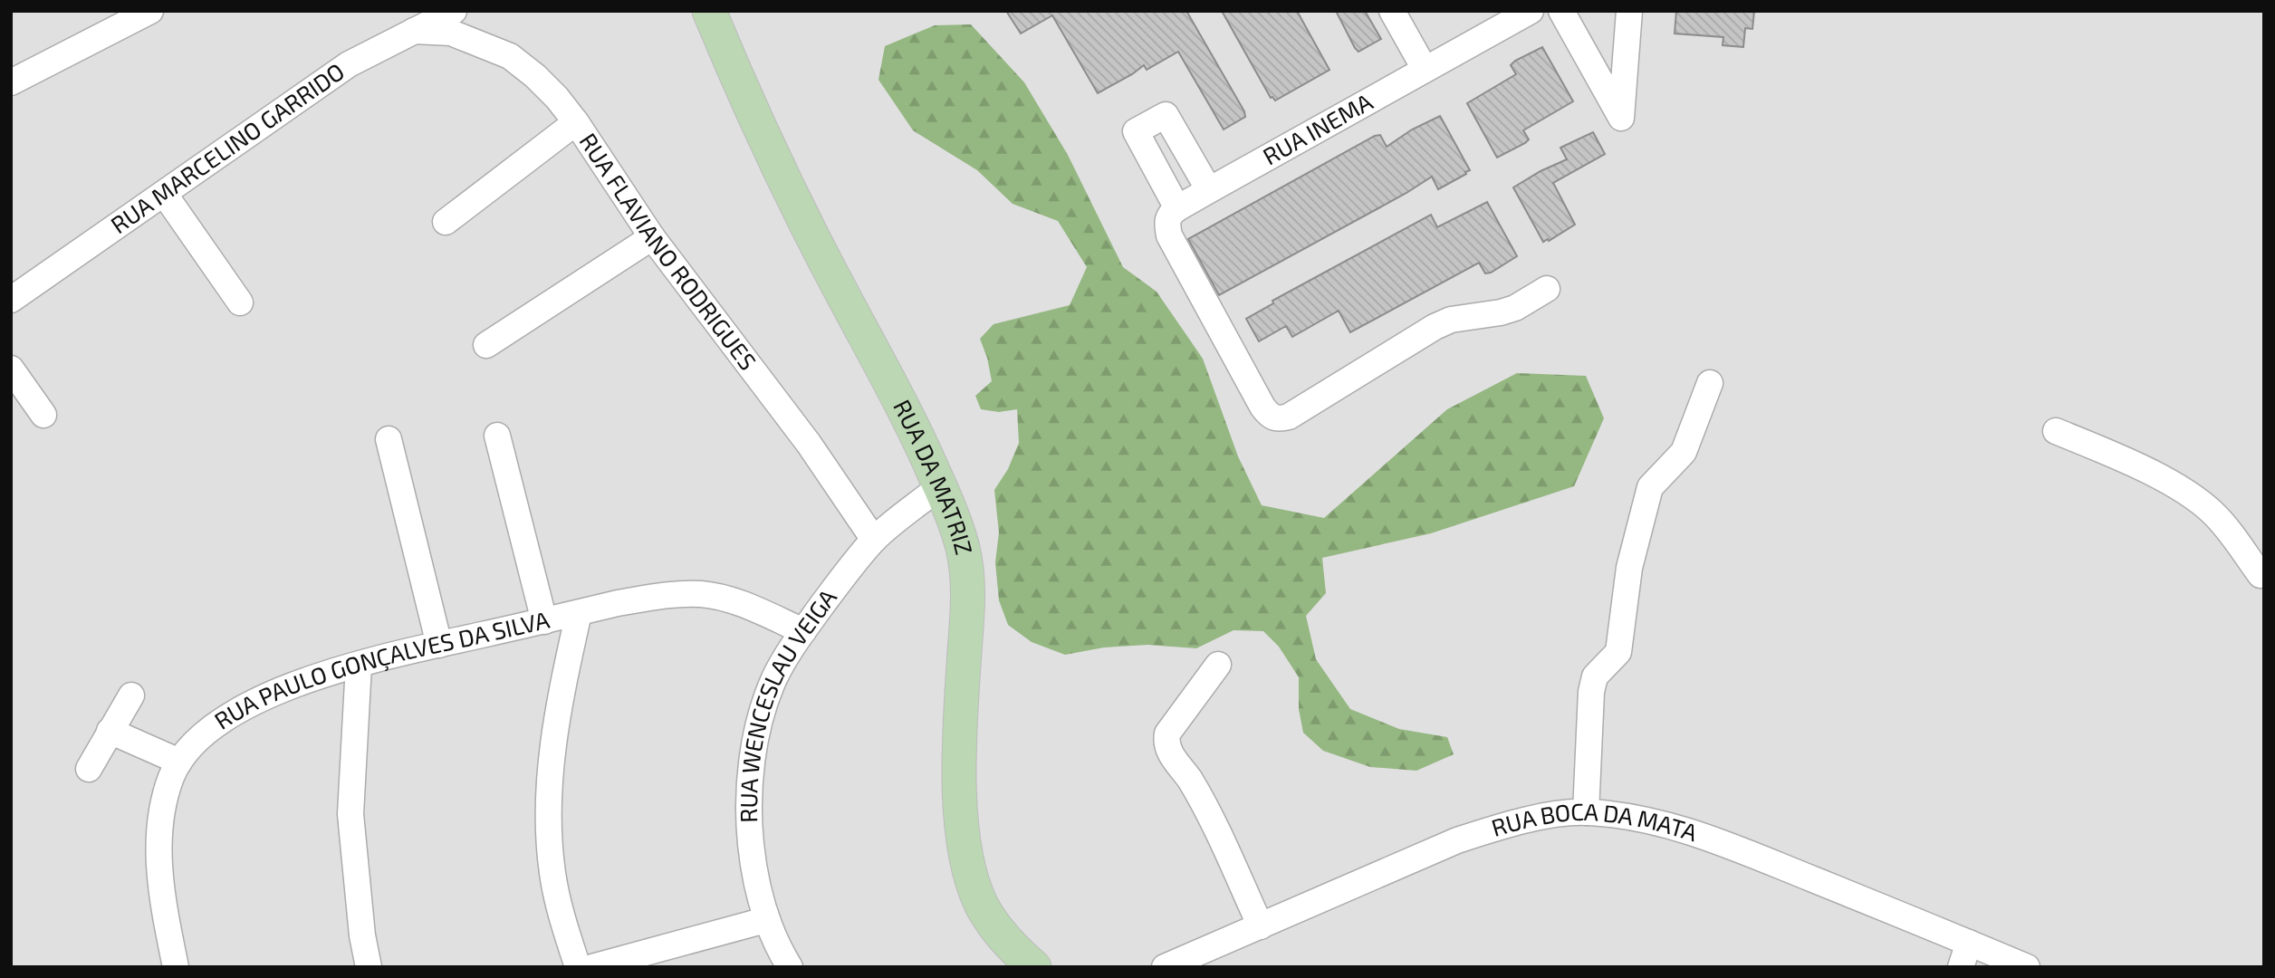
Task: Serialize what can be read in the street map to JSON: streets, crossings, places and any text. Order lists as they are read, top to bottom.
{
  "streets": {
    "main road": ["RUA DA MATRIZ"],
    "street": [
      "RUA INEMA",
      "RUA MARCELINO GARRIDO",
      "RUA FLAVIANO RODRIGUES",
      "RUA PAULO GONÇALVES DA SILVA",
      "RUA WENCESLAU VEIGA",
      "RUA BOCA DA MATA"
    ]
  },
  "crossings": [
    ["RUA MARCELINO GARRIDO", "RUA FLAVIANO RODRIGUES"],
    ["RUA FLAVIANO RODRIGUES", "RUA WENCESLAU VEIGA"],
    ["RUA DA MATRIZ", "RUA WENCESLAU VEIGA"],
    ["RUA PAULO GONÇALVES DA SILVA", "RUA WENCESLAU VEIGA"]
  ]
}
